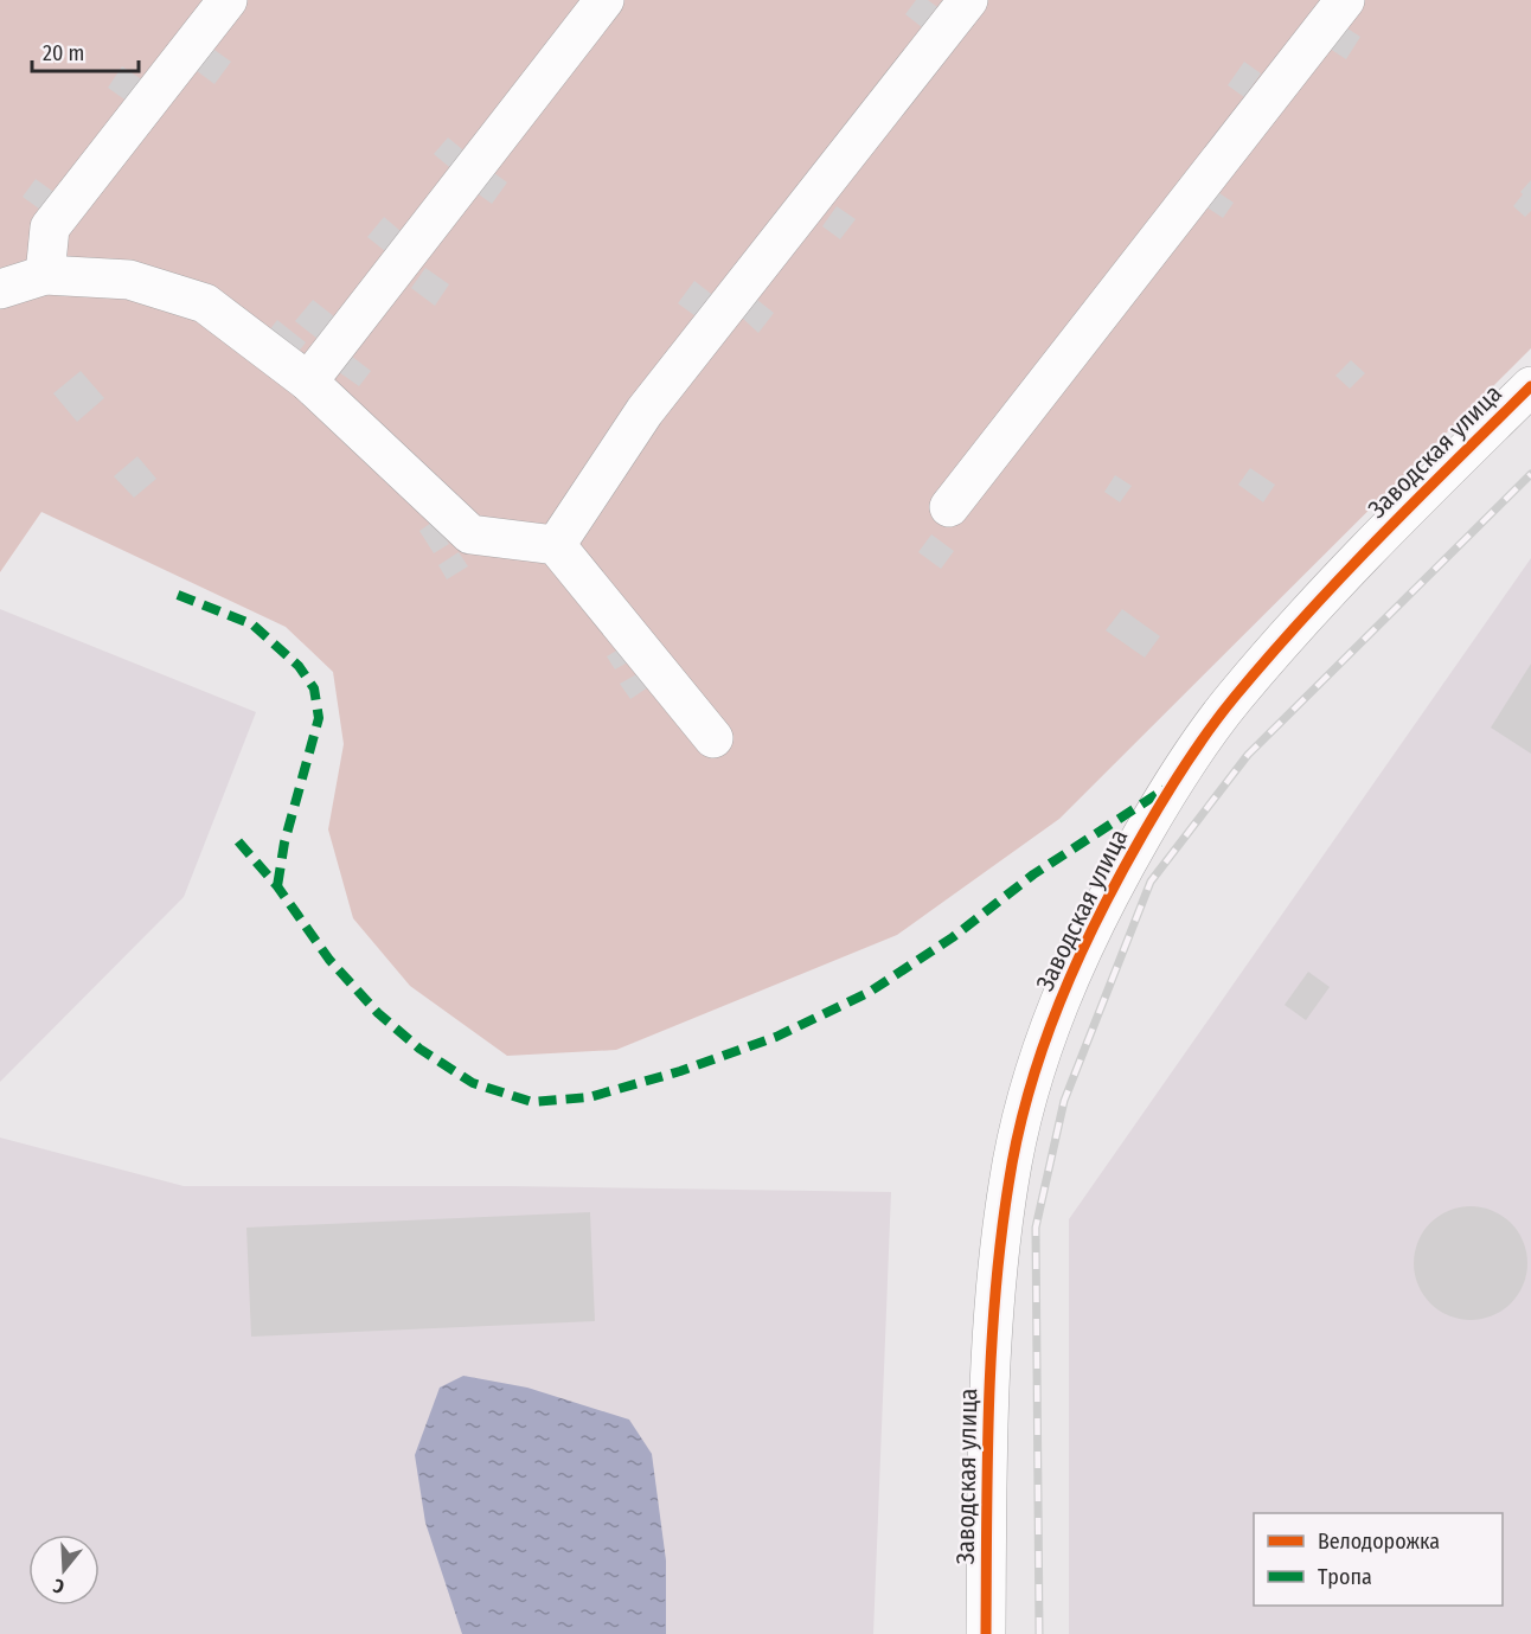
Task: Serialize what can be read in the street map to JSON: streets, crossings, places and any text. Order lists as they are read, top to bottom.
{
  "streets": {
    "street": ["Заводская улица"]
  },
  "legend": ["Велодорожка", "Тропа"],
  "scale_bar": "20 m",
  "north": "bottom"
}
